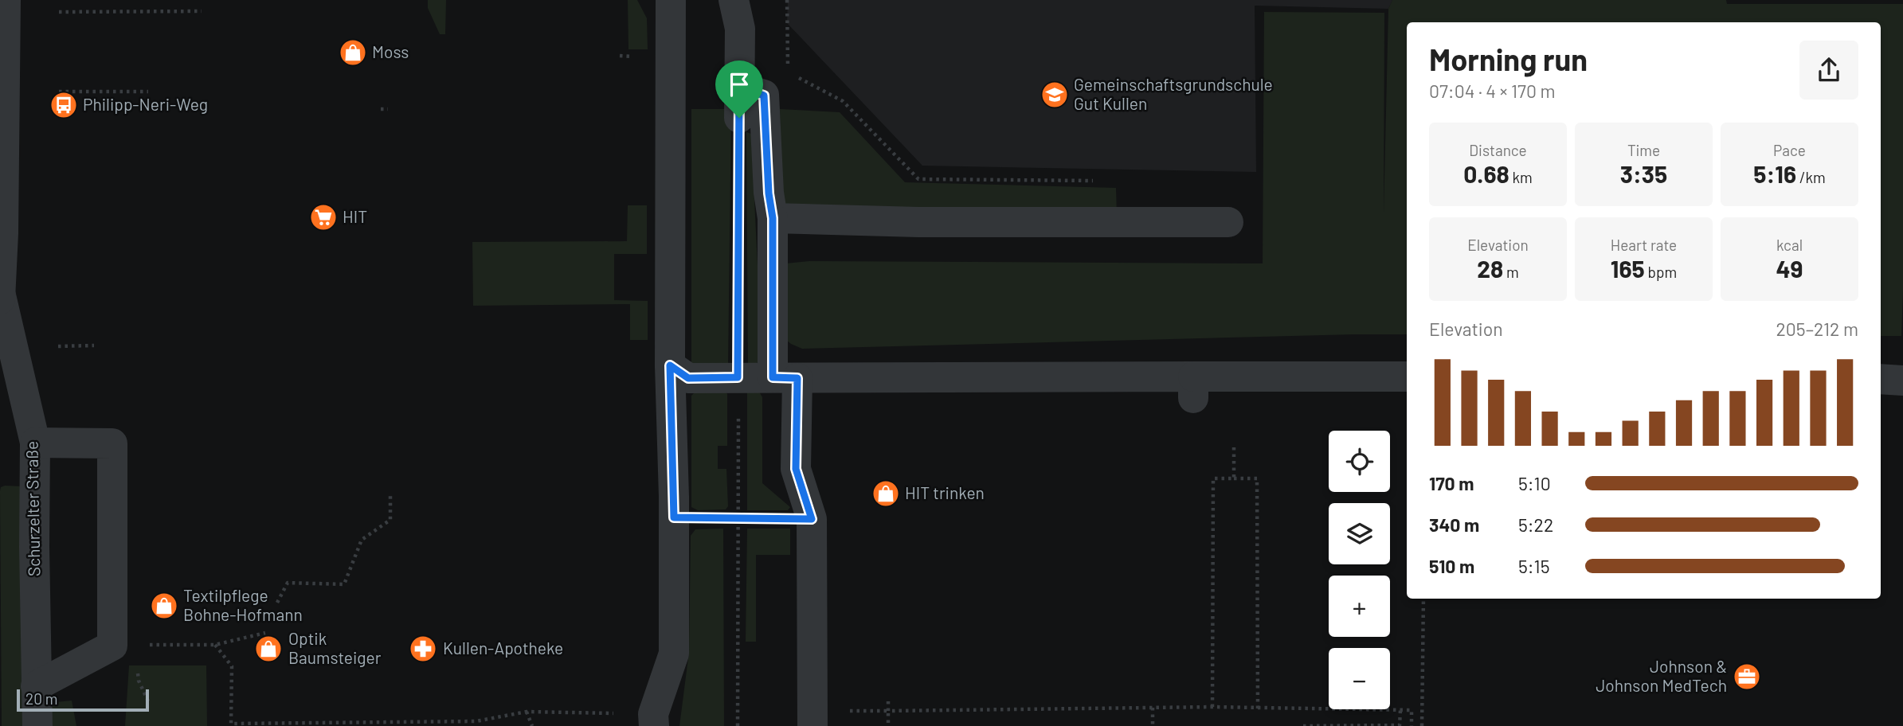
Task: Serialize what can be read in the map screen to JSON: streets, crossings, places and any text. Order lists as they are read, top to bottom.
{
  "streets": {
    "street": ["Schurzelter Straße"]
  },
  "places": {
    "shop": [
      "Moss",
      "HIT trinken",
      "Textilpflege Bohne-Hofmann",
      "Optik Baumsteiger"
    ],
    "school or university": ["Gemeinschaftsgrundschule Gut Kullen"],
    "bus stop": ["Philipp-Neri-Weg"],
    "supermarket": ["HIT"],
    "pharmacy": ["Kullen-Apotheke"],
    "office": ["Johnson & Johnson MedTech"]
  },
  "scale_bar": "20 m",
  "page": {
    "heading": ["Morning run", "07:04 · 4 × 170 m"],
    "stats": [
      ["Distance", "0.68 km"],
      ["Time", "3:35"],
      ["Pace", "5:16 /km"],
      ["Elevation", "28 m"],
      ["Heart rate", "165 bpm"],
      ["kcal", "49"]
    ],
    "chart": ["Elevation", "205–212 m"],
    "map_buttons": ["+", "−"],
    "list": [
      {
        "name": "170 m",
        "note": "5:10"
      },
      {
        "name": "340 m",
        "note": "5:22"
      },
      {
        "name": "510 m",
        "note": "5:15"
      }
    ],
    "scale": "20 m"
  }
}
